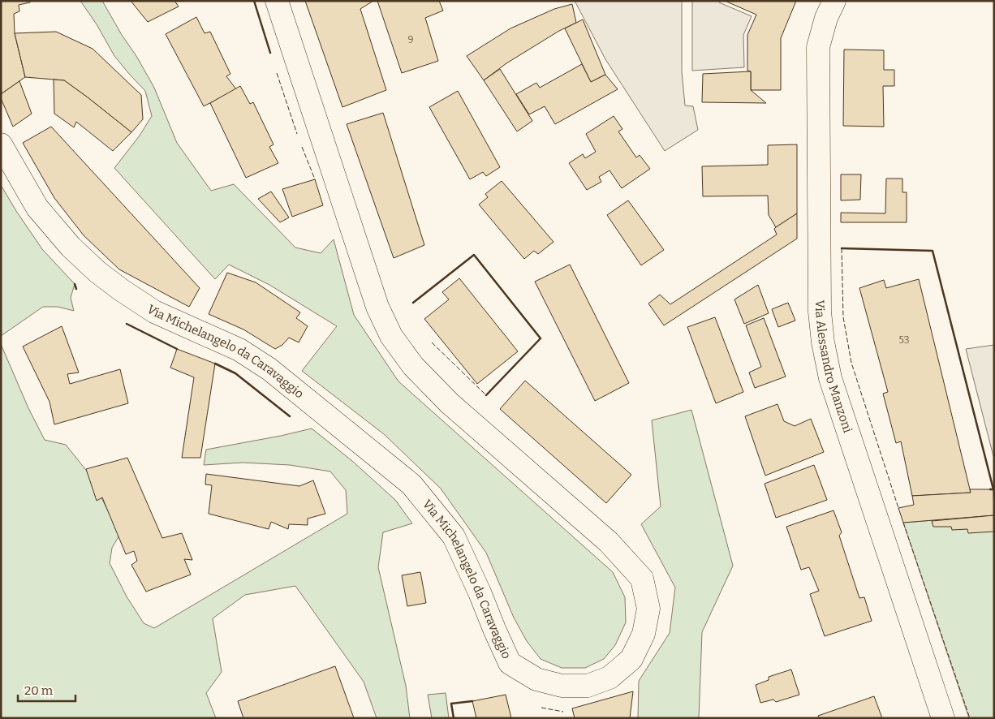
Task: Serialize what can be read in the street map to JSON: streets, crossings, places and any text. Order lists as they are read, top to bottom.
{
  "streets": {
    "main road": ["Via Michelangelo da Caravaggio", "Via Alessandro Manzoni"]
  },
  "house_numbers": ["9", "53"],
  "scale_bar": "20 m"
}
